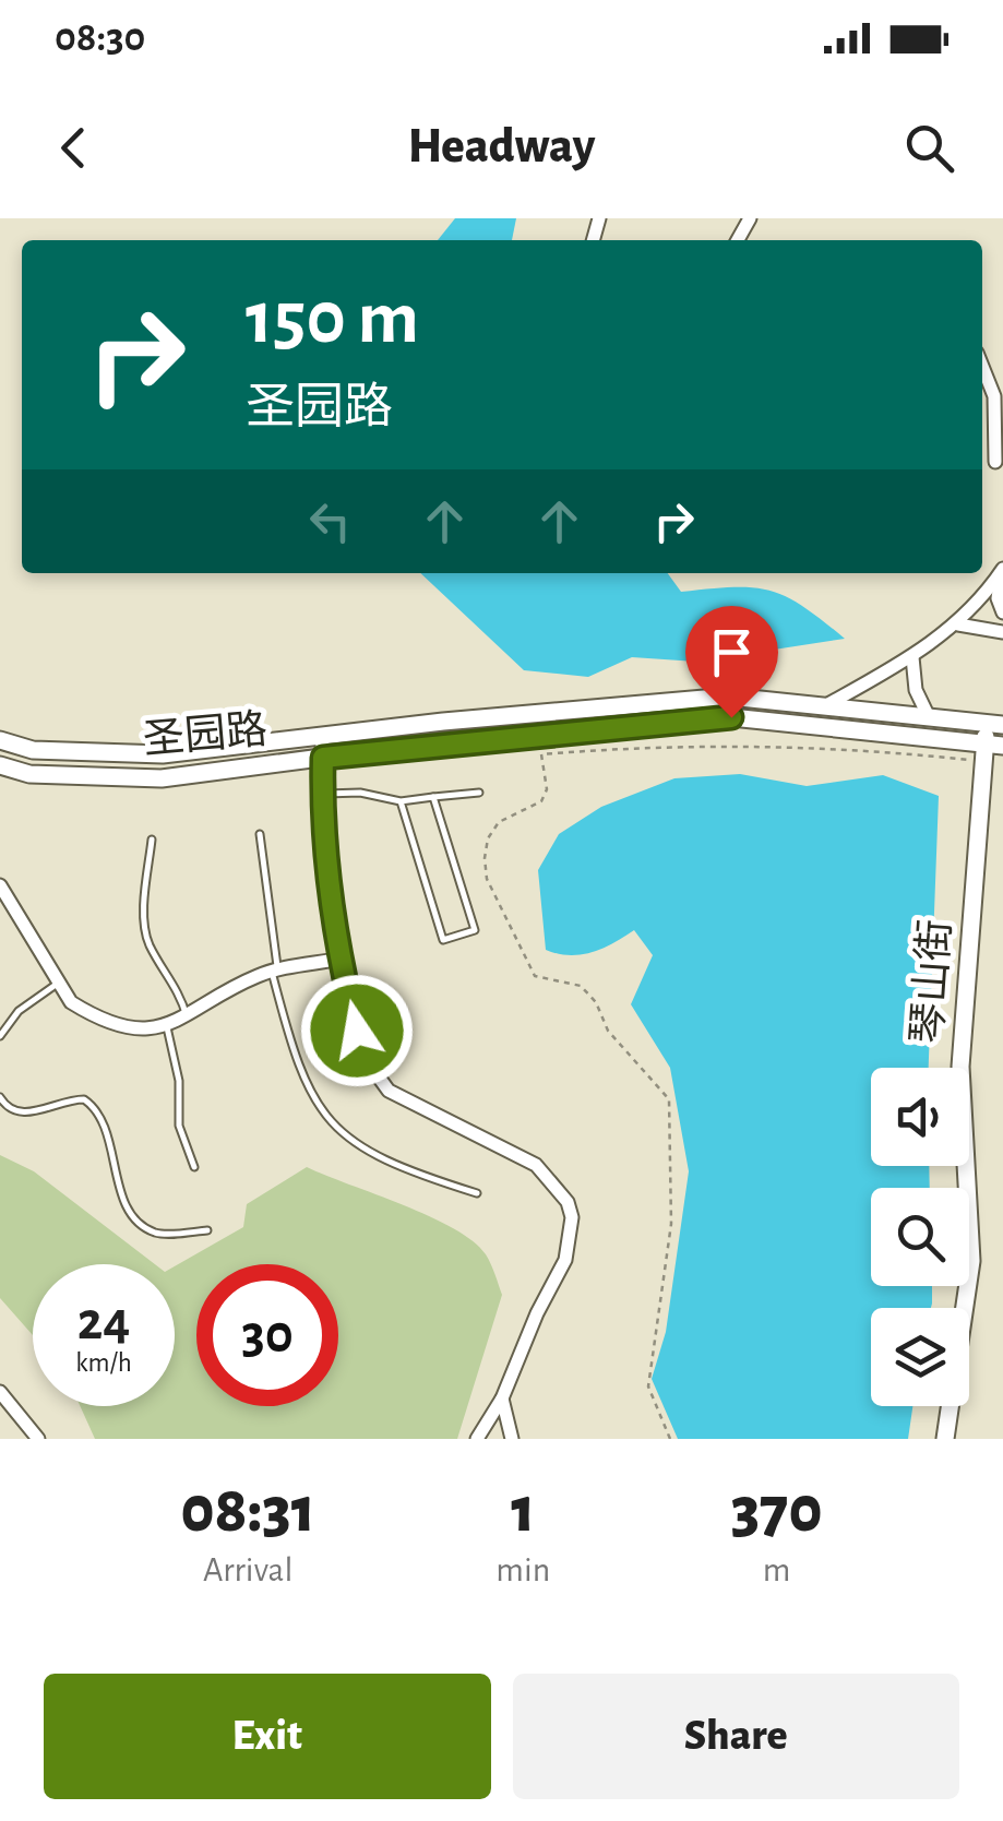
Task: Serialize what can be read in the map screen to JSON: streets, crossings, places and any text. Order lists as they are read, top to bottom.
{
  "streets": {
    "street": ["圣园路", "琴山街"]
  },
  "crossings": [
    ["圣园路", "琴山街"]
  ],
  "page": {
    "status": "08:30",
    "header": "Headway",
    "turn": ["150 m", "圣园路"],
    "speed": "24 km/h",
    "limit": "30",
    "eta": [
      "08:31",
      "Arrival",
      "1",
      "min",
      "370",
      "m"
    ],
    "buttons": ["Exit", "Share"]
  }
}
